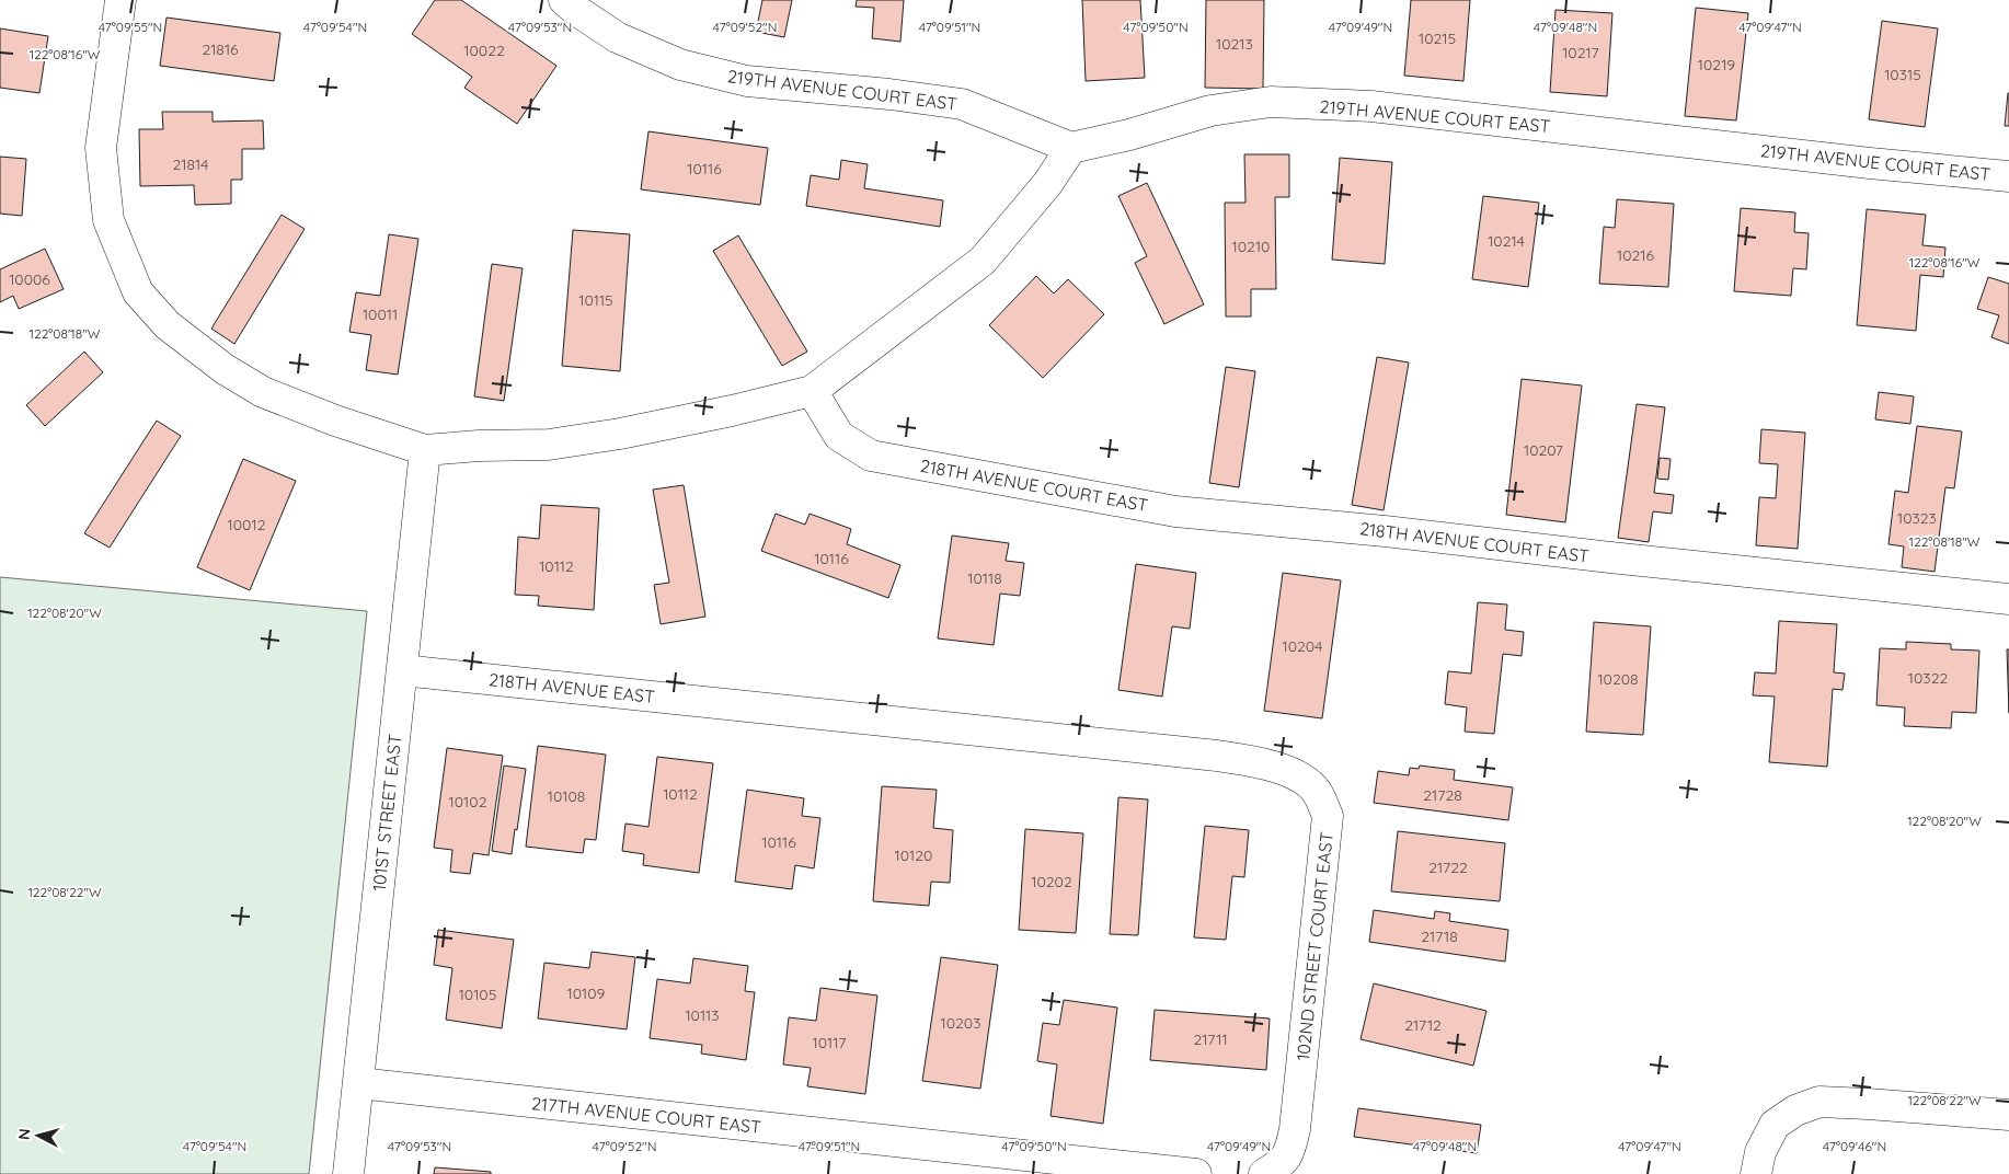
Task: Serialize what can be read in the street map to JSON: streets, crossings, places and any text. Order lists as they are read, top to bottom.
{
  "streets": {
    "street": [
      "219TH AVENUE COURT EAST",
      "218TH AVENUE COURT EAST",
      "218TH AVENUE EAST",
      "101ST STREET EAST",
      "102ND STREET COURT EAST",
      "217TH AVENUE COURT EAST"
    ]
  },
  "crossings": [
    ["218TH AVENUE EAST", "101ST STREET EAST"],
    ["218TH AVENUE EAST", "102ND STREET COURT EAST"],
    ["101ST STREET EAST", "217TH AVENUE COURT EAST"]
  ],
  "house_numbers": [
    "10215",
    "10213",
    "21816",
    "10022",
    "10217",
    "10219",
    "10315",
    "21814",
    "10116",
    "10214",
    "10210",
    "10216",
    "10006",
    "10115",
    "10011",
    "10207",
    "10323",
    "10012",
    "10116",
    "10112",
    "10118",
    "10204",
    "10322",
    "10208",
    "10112",
    "21728",
    "10108",
    "10102",
    "10116",
    "10120",
    "21722",
    "10202",
    "21718",
    "10109",
    "10105",
    "10113",
    "10203",
    "21712",
    "21711",
    "10117"
  ],
  "north": "left",
  "coordinates": [
    "47°09'55\"N",
    "47°09'54\"N",
    "47°09'53\"N",
    "47°09'52\"N",
    "47°09'51\"N",
    "47°09'50\"N",
    "47°09'49\"N",
    "47°09'48\"N",
    "47°09'47\"N",
    "122°08'16\"W",
    "122°08'18\"W",
    "122°08'20\"W",
    "122°08'22\"W",
    "47°09'46\"N"
  ]
}
